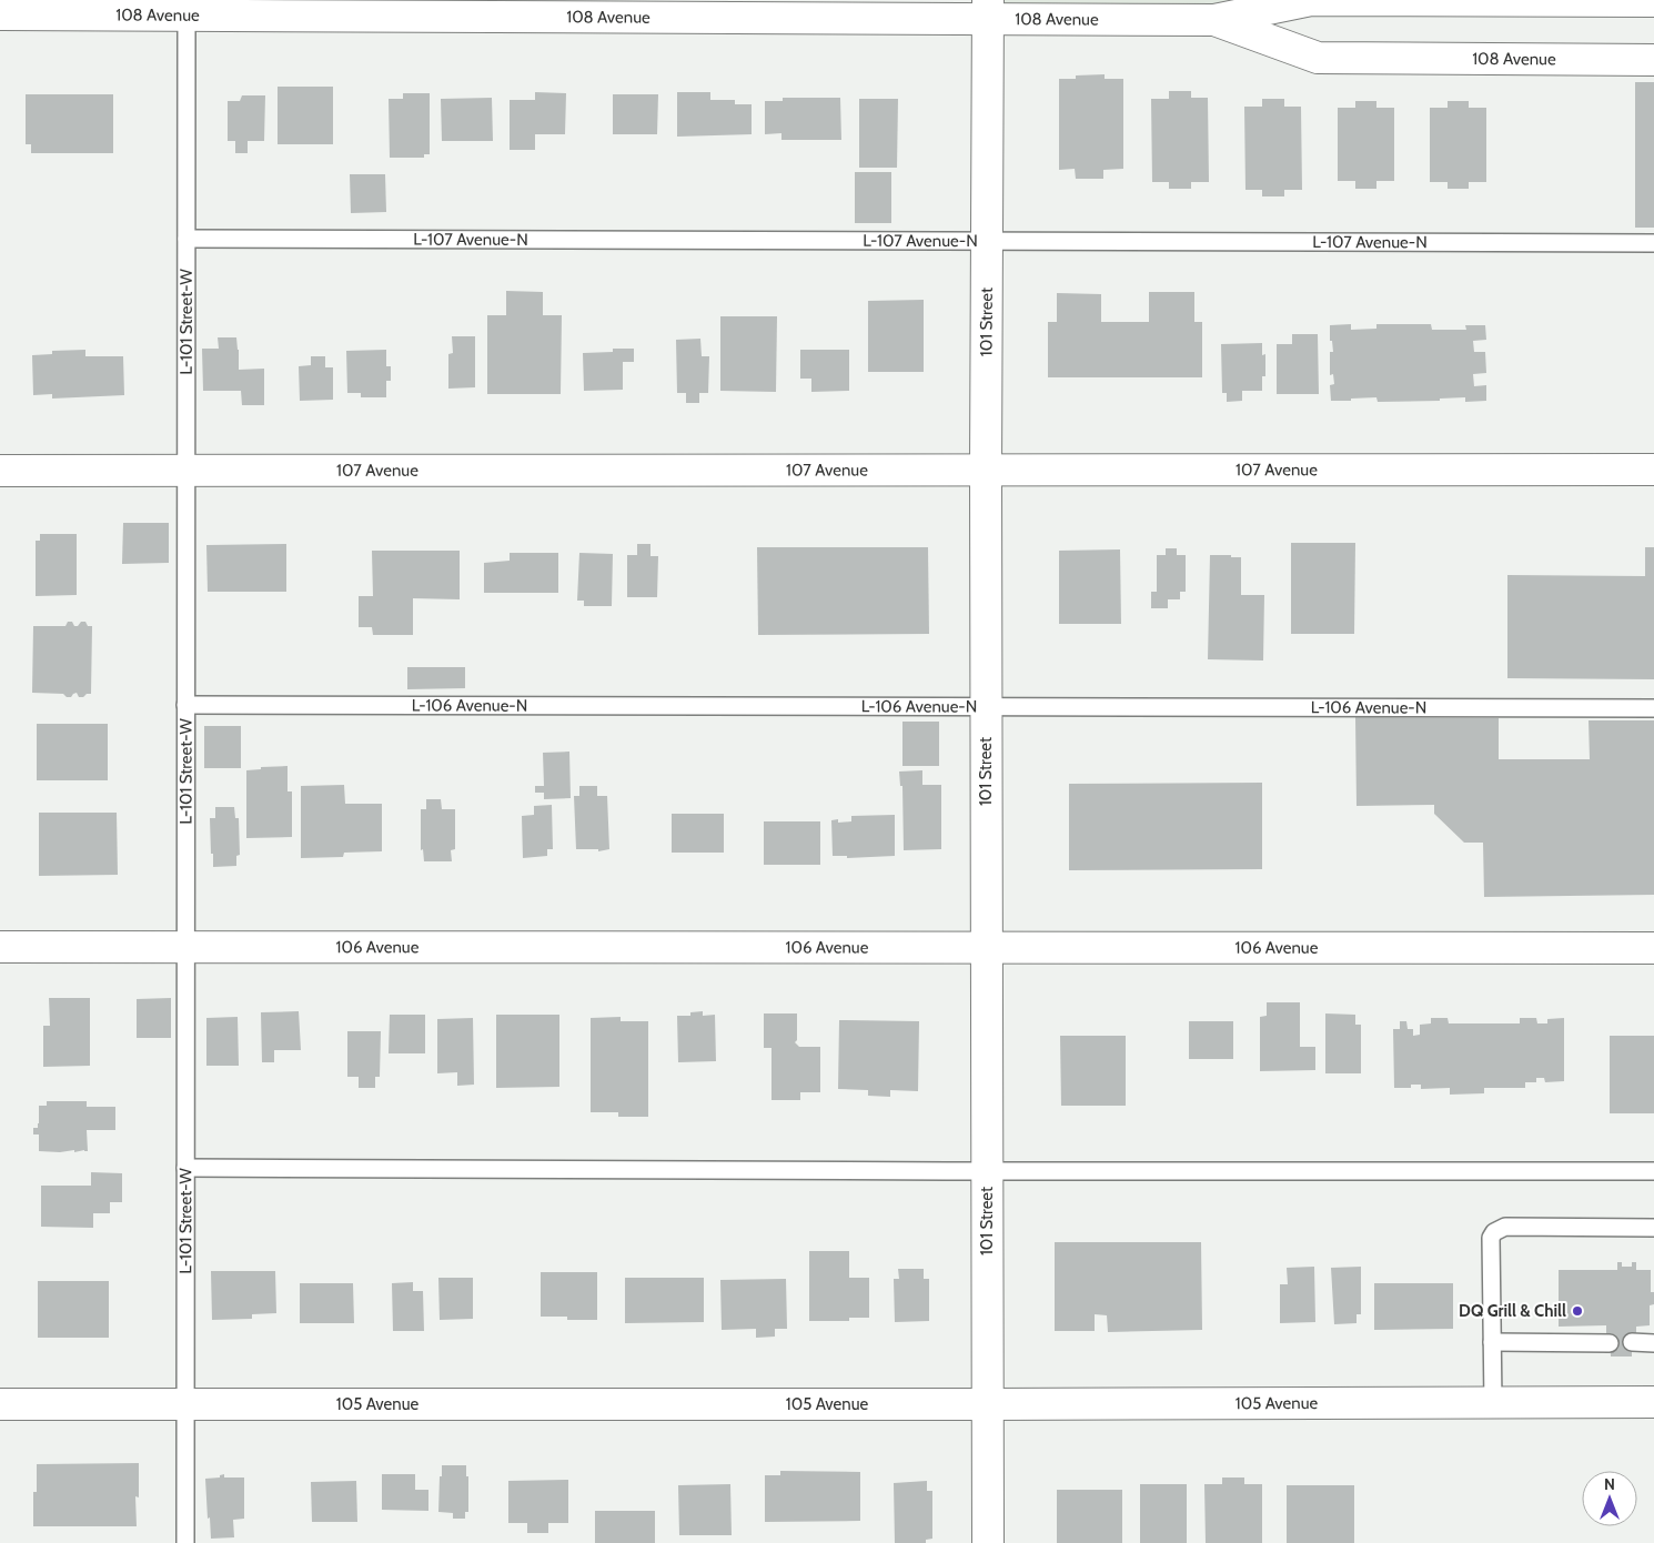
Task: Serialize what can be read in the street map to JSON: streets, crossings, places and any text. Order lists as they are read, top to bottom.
{
  "streets": {
    "street": [
      "108 Avenue",
      "101 Street",
      "107 Avenue",
      "106 Avenue",
      "105 Avenue"
    ],
    "lane": ["L-107 Avenue-N", "L-101 Street-W", "L-106 Avenue-N"]
  },
  "crossings": [
    ["108 Avenue", "L-101 Street-W"],
    ["108 Avenue", "101 Street"],
    ["L-107 Avenue-N", "L-101 Street-W"],
    ["L-107 Avenue-N", "101 Street"],
    ["L-101 Street-W", "107 Avenue"],
    ["L-101 Street-W", "L-106 Avenue-N"],
    ["L-101 Street-W", "106 Avenue"],
    ["L-101 Street-W", "105 Avenue"],
    ["101 Street", "107 Avenue"],
    ["101 Street", "L-106 Avenue-N"],
    ["101 Street", "106 Avenue"],
    ["101 Street", "105 Avenue"]
  ],
  "places": ["DQ Grill & Chill"],
  "north": "top"
}
